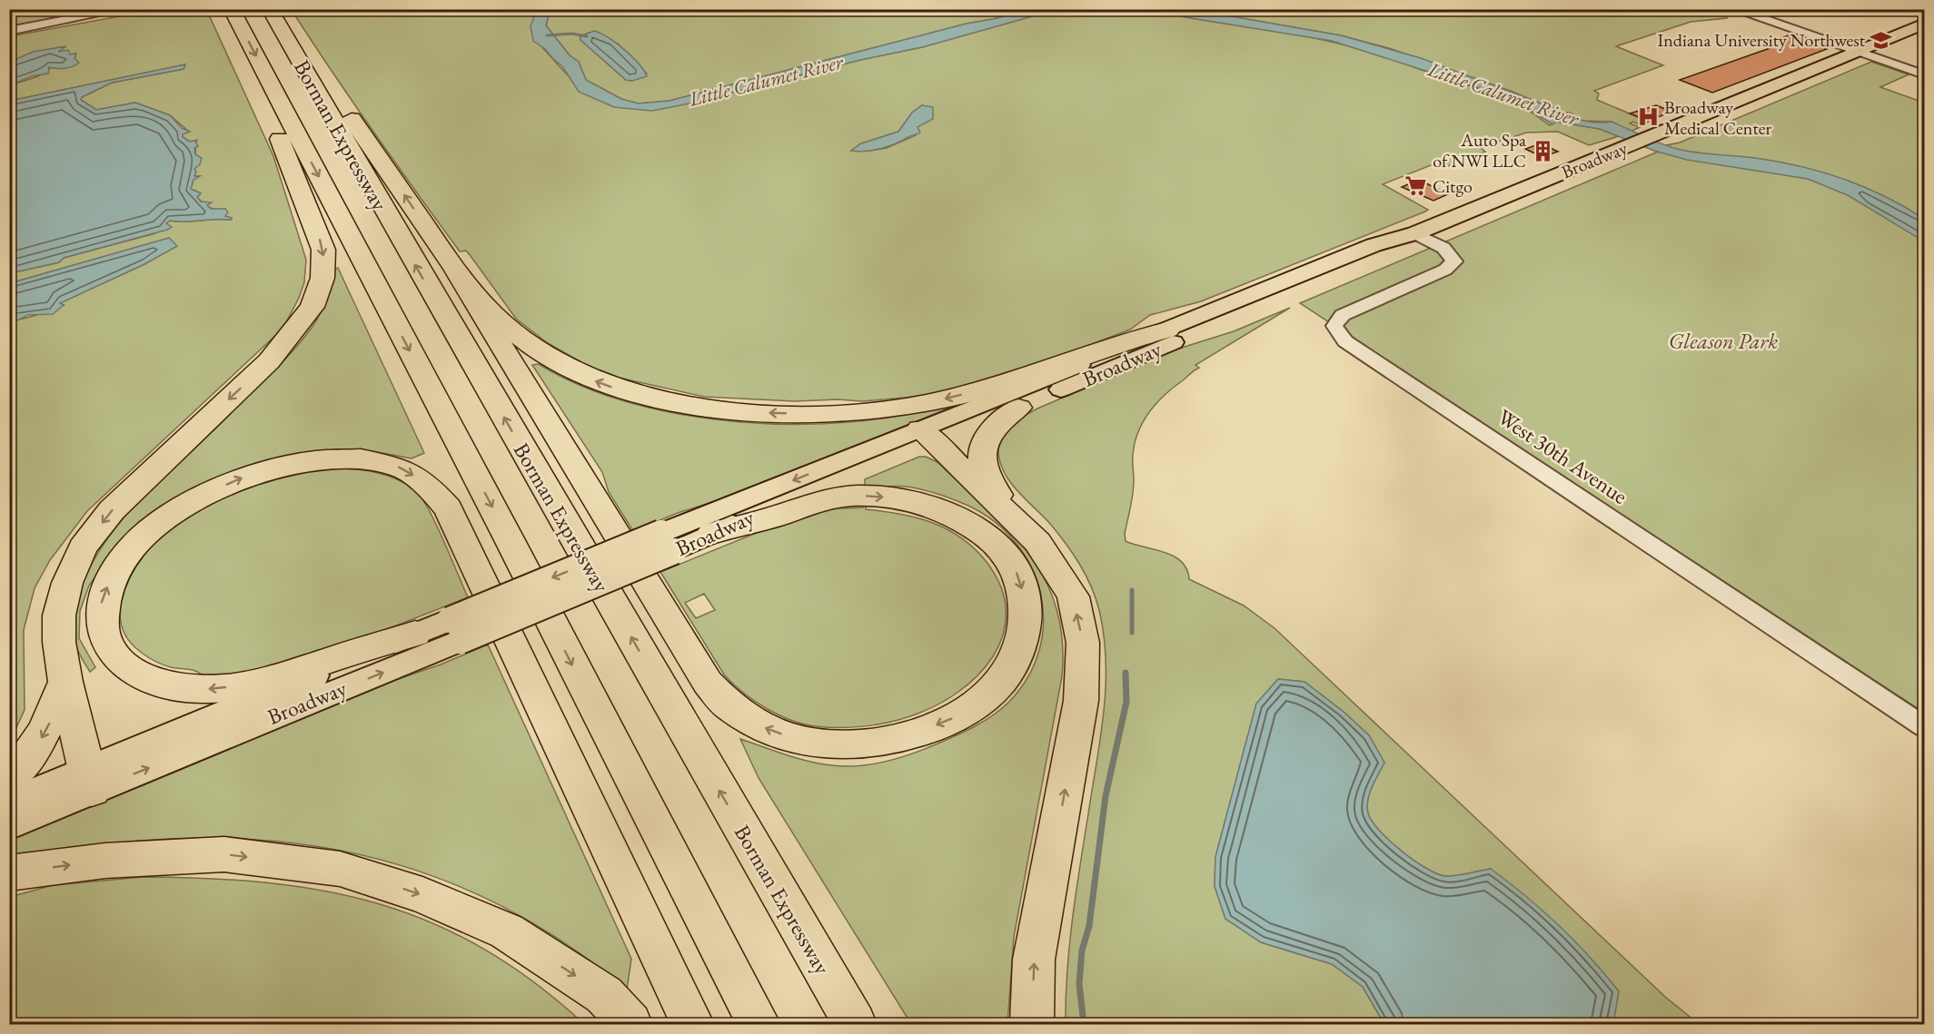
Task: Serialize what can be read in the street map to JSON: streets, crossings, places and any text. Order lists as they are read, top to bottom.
{
  "streets": {
    "highway": ["Borman Expressway"],
    "main road": ["Broadway"],
    "street": ["West 30th Avenue"]
  },
  "crossings": [
    ["Broadway", "West 30th Avenue"]
  ],
  "water": ["Little Calumet River"],
  "parks": ["Gleason Park"],
  "places": {
    "school or university": ["Indiana University Northwest"],
    "hospital": ["Broadway Medical Center"],
    "building": ["Auto Spa of NWI LLC"],
    "supermarket": ["Citgo"]
  }
}
